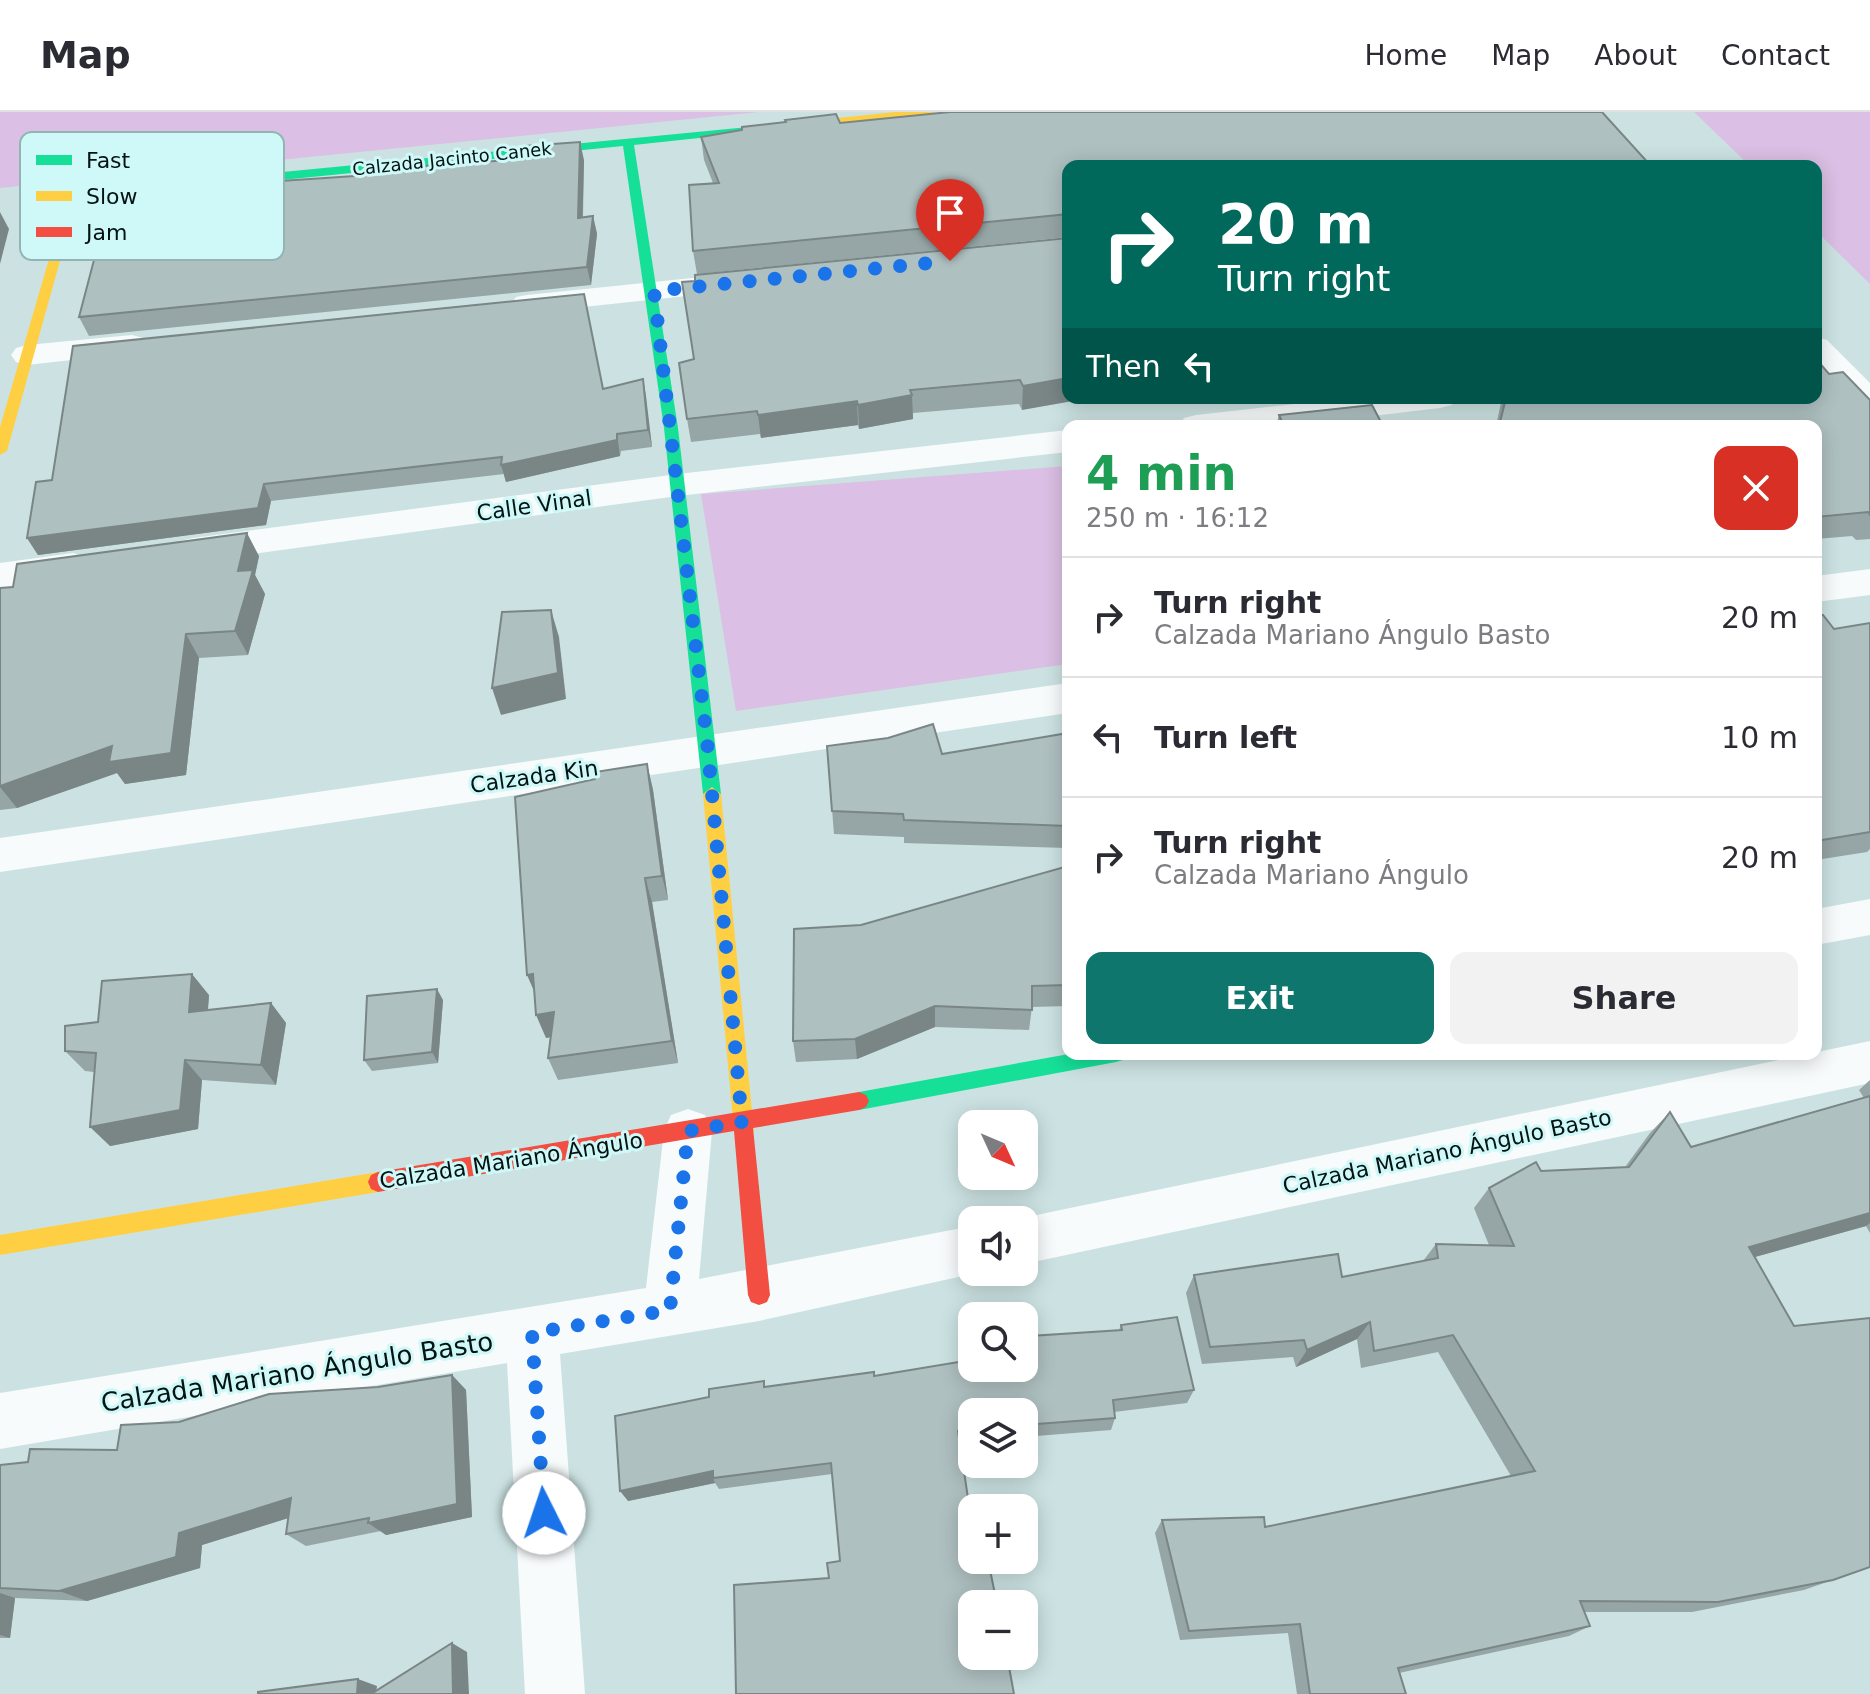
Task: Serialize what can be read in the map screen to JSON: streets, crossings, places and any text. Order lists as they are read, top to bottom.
{
  "streets": {
    "street": [
      "Calzada Jacinto Canek",
      "Calle Vinal",
      "Calzada Kin",
      "Calzada Mariano Ángulo Basto",
      "Calzada Mariano Ángulo"
    ]
  },
  "legend": ["Fast", "Slow", "Jam"],
  "north": "bottom right",
  "page": {
    "header": "Map",
    "nav": [
      "Home",
      "Map",
      "About",
      "Contact"
    ],
    "turn": ["20 m", "Turn right"],
    "then": "Then",
    "heading": ["4 min", "250 m · 16:12"],
    "list": [
      {
        "name": "Turn right",
        "note": "Calzada Mariano Ángulo Basto",
        "value": "20 m"
      },
      {
        "name": "Turn left",
        "value": "10 m"
      },
      {
        "name": "Turn right",
        "note": "Calzada Mariano Ángulo",
        "value": "20 m"
      }
    ],
    "buttons": ["Exit", "Share"],
    "map_buttons": ["+", "−"]
  }
}
